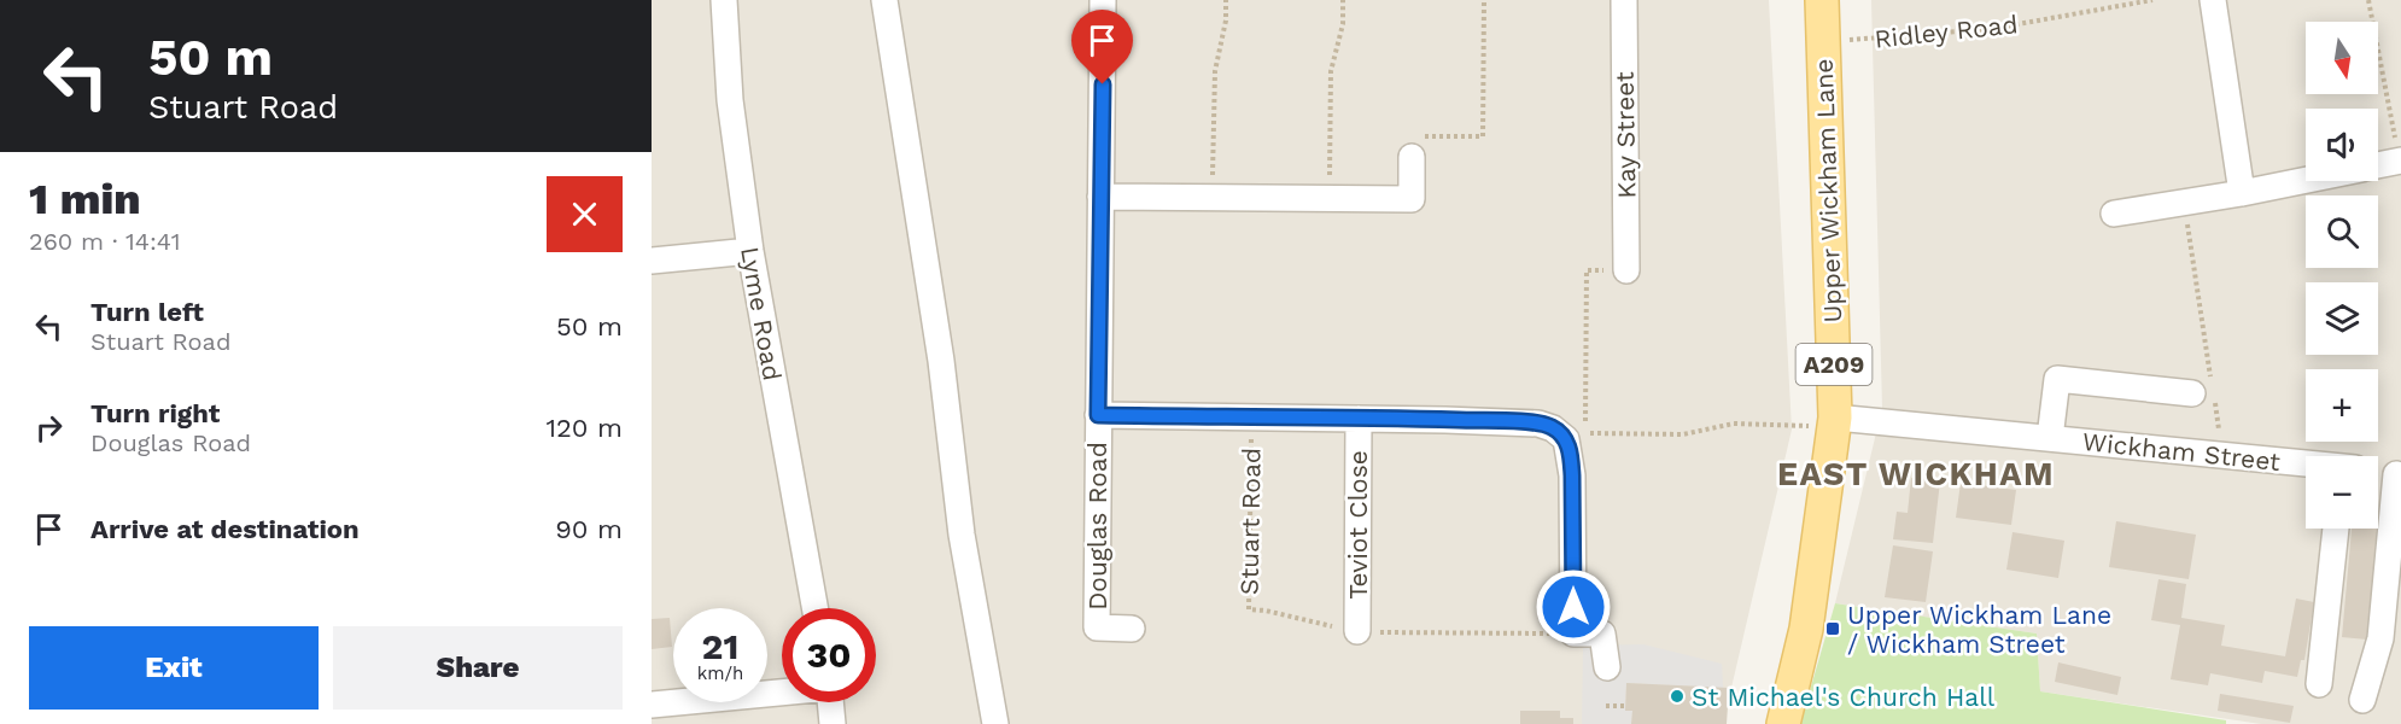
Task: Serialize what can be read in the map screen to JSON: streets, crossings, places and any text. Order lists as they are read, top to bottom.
{
  "streets": {
    "main road": ["Upper Wickham Lane", "A209"],
    "street": [
      "Kay Street",
      "Lyme Road",
      "Wickham Street",
      "Stuart Road",
      "Teviot Close",
      "Douglas Road"
    ],
    "path": ["Ridley Road"]
  },
  "crossings": [
    ["Ridley Road", "Upper Wickham Lane"],
    ["Upper Wickham Lane", "Wickham Street"],
    ["Stuart Road", "Teviot Close"],
    ["Stuart Road", "Douglas Road"]
  ],
  "districts": ["EAST WICKHAM"],
  "places": {
    "transit": ["Upper Wickham Lane / Wickham Street"],
    "other": ["St Michael's Church Hall"]
  },
  "north": "bottom",
  "page": {
    "turn": ["50 m", "Stuart Road"],
    "map_buttons": ["+", "−"],
    "heading": ["1 min", "260 m · 14:41"],
    "list": [
      {
        "name": "Turn left",
        "note": "Stuart Road",
        "value": "50 m"
      },
      {
        "name": "Turn right",
        "note": "Douglas Road",
        "value": "120 m"
      },
      {
        "name": "Arrive at destination",
        "value": "90 m"
      }
    ],
    "speed": "21 km/h",
    "limit": "30",
    "buttons": ["Exit", "Share"]
  }
}
